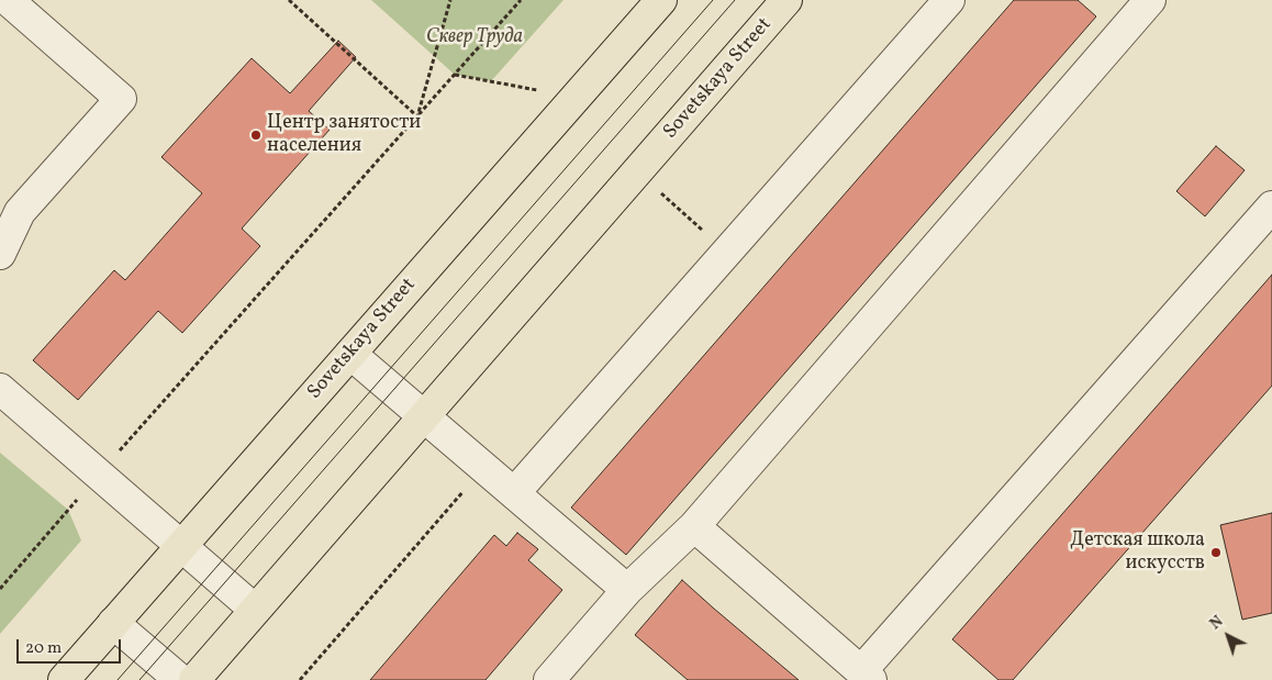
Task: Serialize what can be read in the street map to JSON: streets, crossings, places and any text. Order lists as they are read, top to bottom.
{
  "streets": {
    "main road": ["Sovetskaya Street"]
  },
  "parks": ["Сквер Труда"],
  "places": ["Центр занятости населения", "Детская школа искусств"],
  "scale_bar": "20 m",
  "north": "top left"
}
